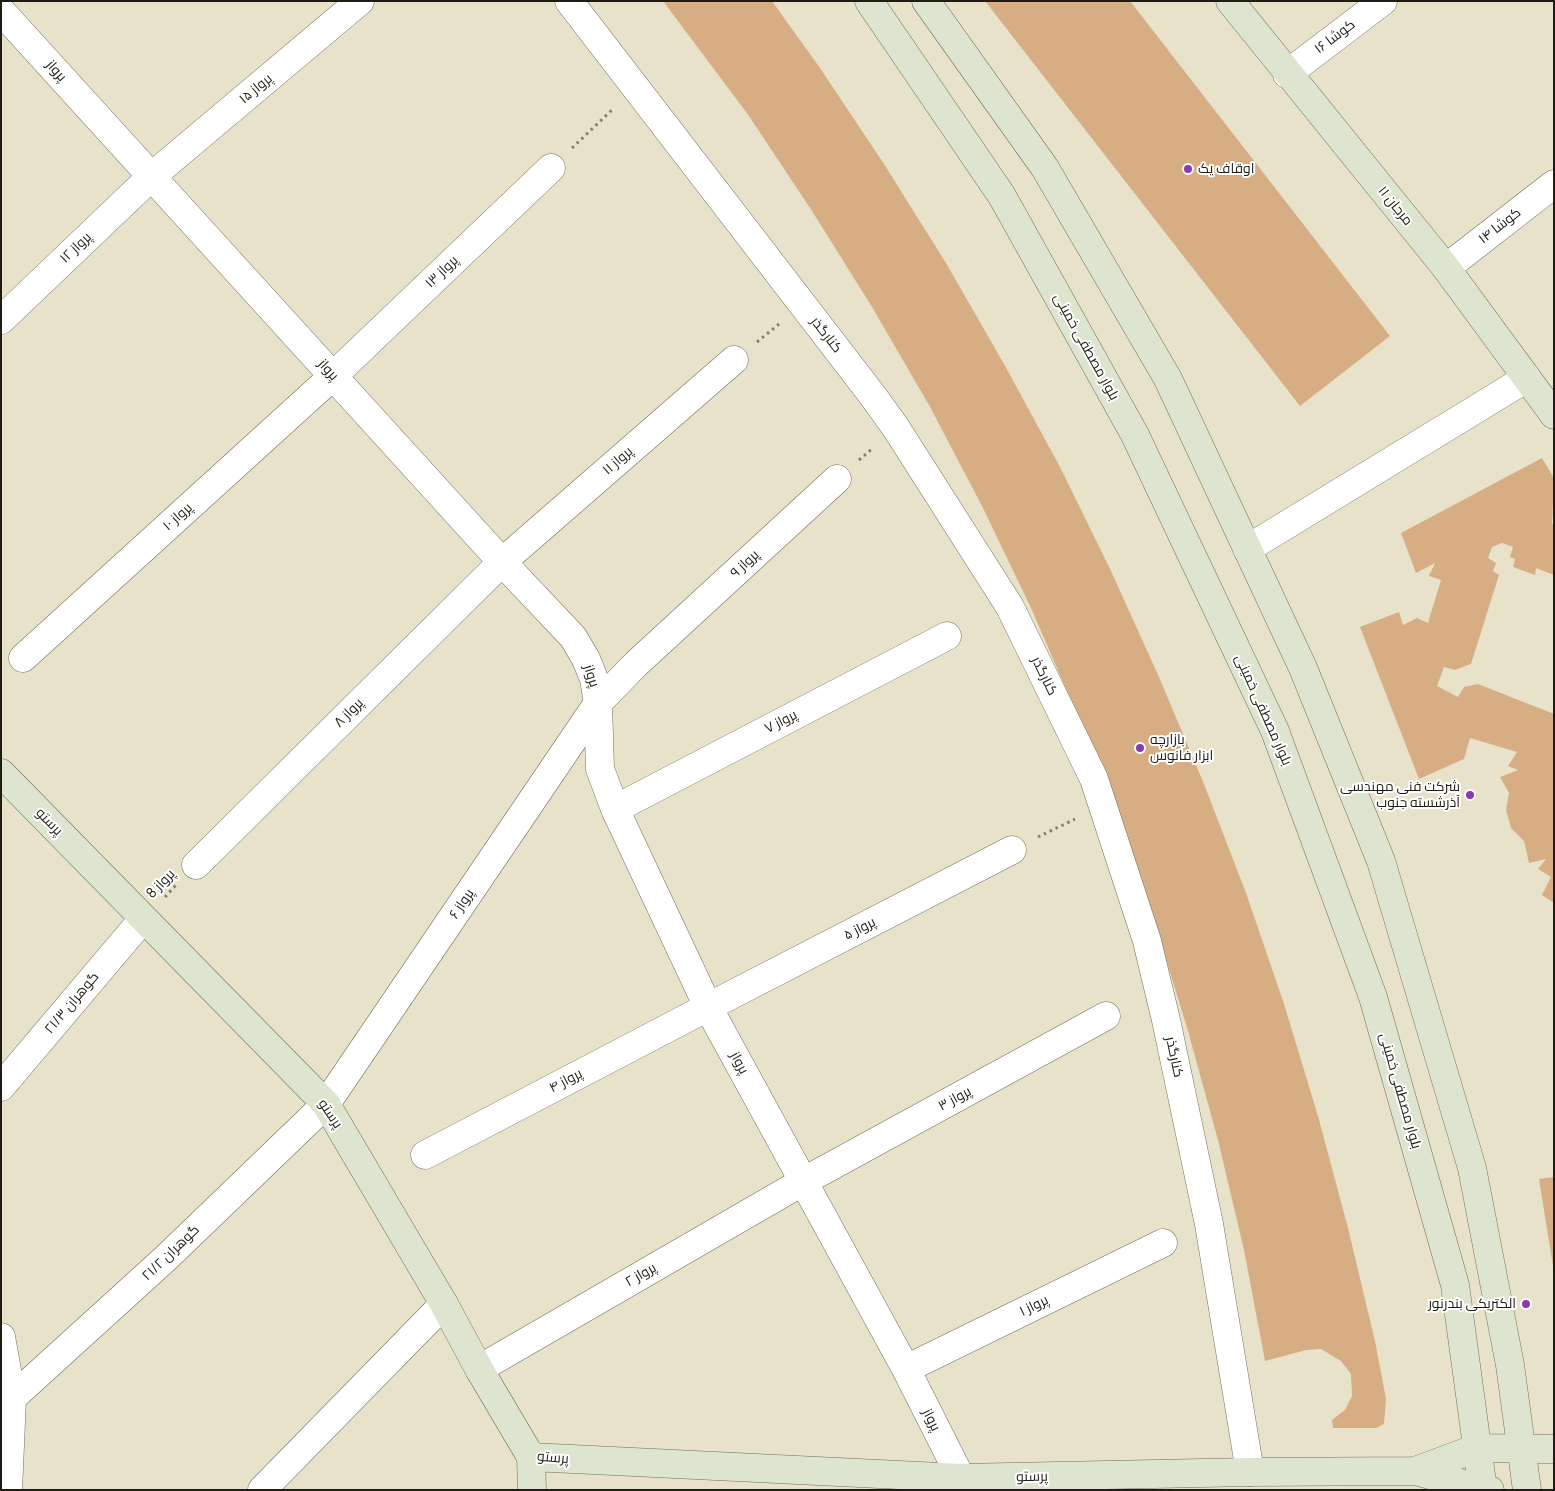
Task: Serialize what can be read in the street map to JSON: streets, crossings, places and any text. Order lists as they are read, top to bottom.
{
  "streets": {
    "main road": ["مرجان ۱۱", "بلوار مصطفی خمینی", "پرستو"],
    "street": [
      "کوشا ۱۶",
      "پرواز",
      "پرواز ۱۵",
      "کوشا ۱۴",
      "پرواز ۱۲",
      "پرواز ۱۳",
      "کنارگذر",
      "پرواز ۱۱",
      "پرواز ۱۰",
      "پرواز ۹",
      "پرواز ۸",
      "پرواز ۷",
      "پرواز ۶",
      "پرواز ۵",
      "گوهران ۲۱/۳",
      "پرواز ۴",
      "پرواز ۳",
      "گوهران ۲۱/۲",
      "پرواز ۲",
      "پرواز ۱"
    ],
    "path": ["پرواز 8"]
  },
  "crossings": [
    ["کوشا ۱۶", "مرجان ۱۱"],
    ["پرواز", "پرواز ۱۵"],
    ["پرواز", "پرواز ۱۲"],
    ["پرواز", "پرواز ۱۳"],
    ["پرواز", "پرواز ۱۱"],
    ["پرواز", "پرواز ۱۰"],
    ["پرواز", "پرواز ۹"],
    ["پرواز", "پرواز ۸"],
    ["پرواز", "پرواز ۷"],
    ["پرواز", "پرستو"],
    ["پرواز", "پرواز ۶"],
    ["پرواز", "پرواز ۵"],
    ["پرواز", "پرواز ۴"],
    ["پرواز", "پرواز ۳"],
    ["پرواز", "پرواز ۲"],
    ["پرواز", "پرواز ۱"],
    ["پرواز ۱۵", "پرواز ۱۲"],
    ["مرجان ۱۱", "کوشا ۱۴"],
    ["پرواز ۱۳", "پرواز ۱۰"],
    ["کنارگذر", "پرستو"],
    ["پرواز ۱۱", "پرواز ۸"],
    ["پرواز ۹", "پرواز ۶"],
    ["پرواز ۸", "پرواز 8"],
    ["پرستو", "پرواز 8"],
    ["پرستو", "پرواز ۶"],
    ["پرستو", "گوهران ۲۱/۳"],
    ["پرستو", "گوهران ۲۱/۲"],
    ["پرستو", "پرواز ۲"],
    ["پرواز 8", "گوهران ۲۱/۳"],
    ["پرواز ۶", "گوهران ۲۱/۲"],
    ["پرواز ۵", "پرواز ۴"],
    ["پرواز ۳", "پرواز ۲"]
  ],
  "places": [
    "اوقاف یک",
    "بازارچه ابزار فانوس",
    "شرکت فنی مهندسی آذرشسته جنوب",
    "الکتریکی بندرنور"
  ]
}
